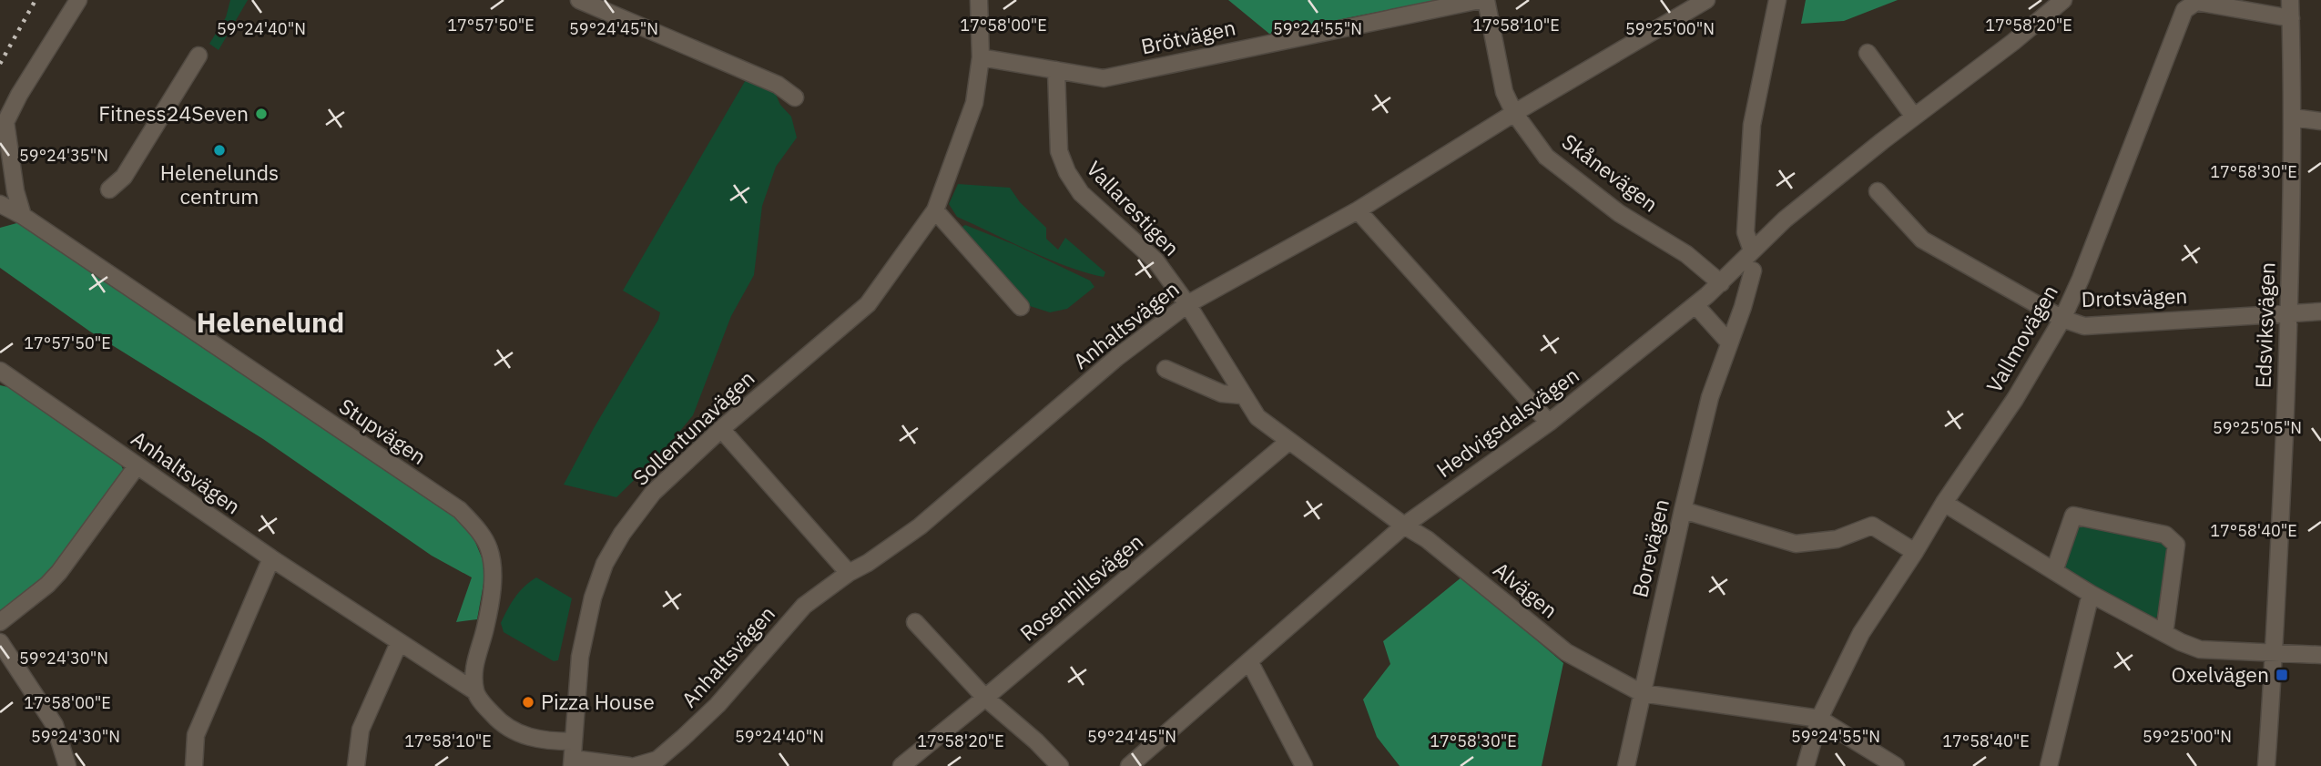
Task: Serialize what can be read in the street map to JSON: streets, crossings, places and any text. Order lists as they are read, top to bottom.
{
  "streets": {
    "street": [
      "Brötvägen",
      "Skånevägen",
      "Vallarestigen",
      "Drotsvägen",
      "Anhaltsvägen",
      "Edsviksvägen",
      "Vallmovägen",
      "Hedvigsdalsvägen",
      "Sollentunavägen",
      "Stupvägen",
      "Borevägen",
      "Rosenhillsvägen",
      "Alvägen"
    ]
  },
  "crossings": [
    ["Brötvägen", "Vallarestigen"],
    ["Brötvägen", "Sollentunavägen"],
    ["Skånevägen", "Anhaltsvägen"],
    ["Skånevägen", "Hedvigsdalsvägen"],
    ["Vallarestigen", "Anhaltsvägen"],
    ["Vallarestigen", "Alvägen"],
    ["Drotsvägen", "Edsviksvägen"],
    ["Drotsvägen", "Vallmovägen"],
    ["Anhaltsvägen", "Stupvägen"],
    ["Edsviksvägen", "Vallmovägen"],
    ["Vallmovägen", "Alvägen"],
    ["Hedvigsdalsvägen", "Alvägen"],
    ["Borevägen", "Alvägen"],
    ["Rosenhillsvägen", "Alvägen"]
  ],
  "districts": ["Helenelund"],
  "places": {
    "other": ["Fitness24Seven", "Helenelunds centrum", "Pizza House"],
    "transit": ["Oxelvägen"]
  },
  "coordinates": [
    "17°57'50\"E",
    "17°58'00\"E",
    "17°58'10\"E",
    "17°58'20\"E",
    "59°24'40\"N",
    "59°24'45\"N",
    "59°24'55\"N",
    "59°25'00\"N",
    "59°24'35\"N",
    "17°58'30\"E",
    "59°25'05\"N",
    "17°58'40\"E",
    "59°24'30\"N"
  ]
}
